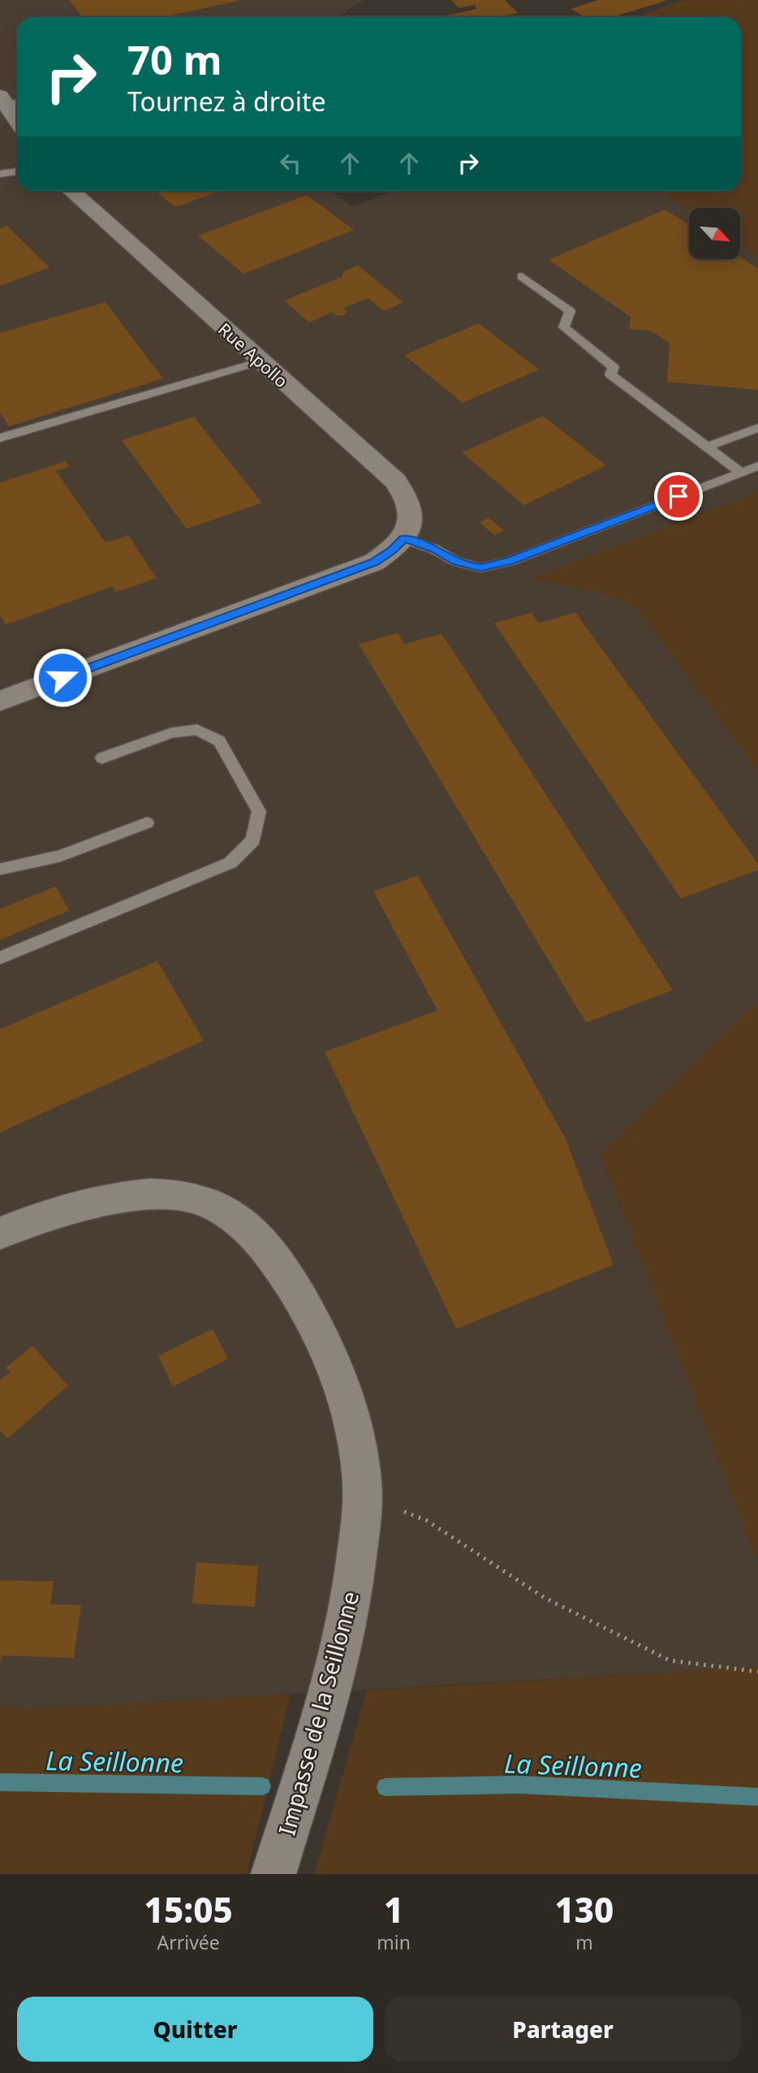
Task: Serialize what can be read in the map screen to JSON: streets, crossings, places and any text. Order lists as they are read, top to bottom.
{
  "streets": {
    "street": ["Rue Apollo", "Impasse de la Seillonne"]
  },
  "water": ["La Seillonne"],
  "north": "bottom right",
  "page": {
    "turn": ["70 m", "Tournez à droite"],
    "eta": [
      "15:05",
      "Arrivée",
      "1",
      "min",
      "130",
      "m"
    ],
    "buttons": ["Quitter", "Partager"]
  }
}
